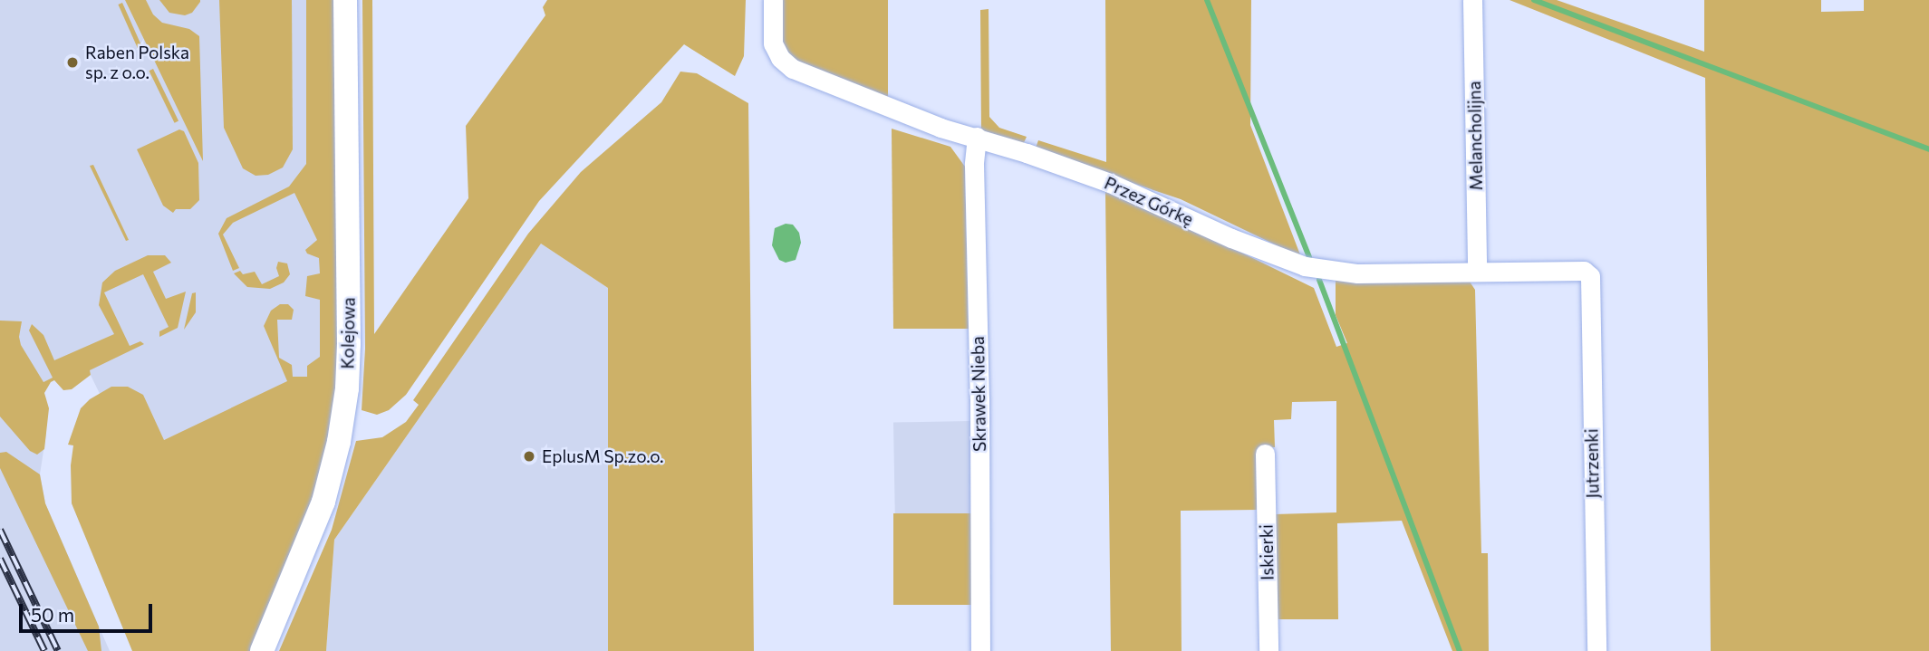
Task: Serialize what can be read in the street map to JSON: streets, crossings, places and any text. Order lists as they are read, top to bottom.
{
  "streets": {
    "street": [
      "Melancholijna",
      "Przez Górkę",
      "Kolejowa",
      "Skrawek Nieba",
      "Jutrzenki",
      "Iskierki"
    ]
  },
  "crossings": [
    ["Melancholijna", "Przez Górkę"],
    ["Przez Górkę", "Skrawek Nieba"],
    ["Przez Górkę", "Jutrzenki"]
  ],
  "places": ["Raben Polska sp. z o.o.", "EplusM Sp.zo.o."],
  "scale_bar": "50 m"
}
